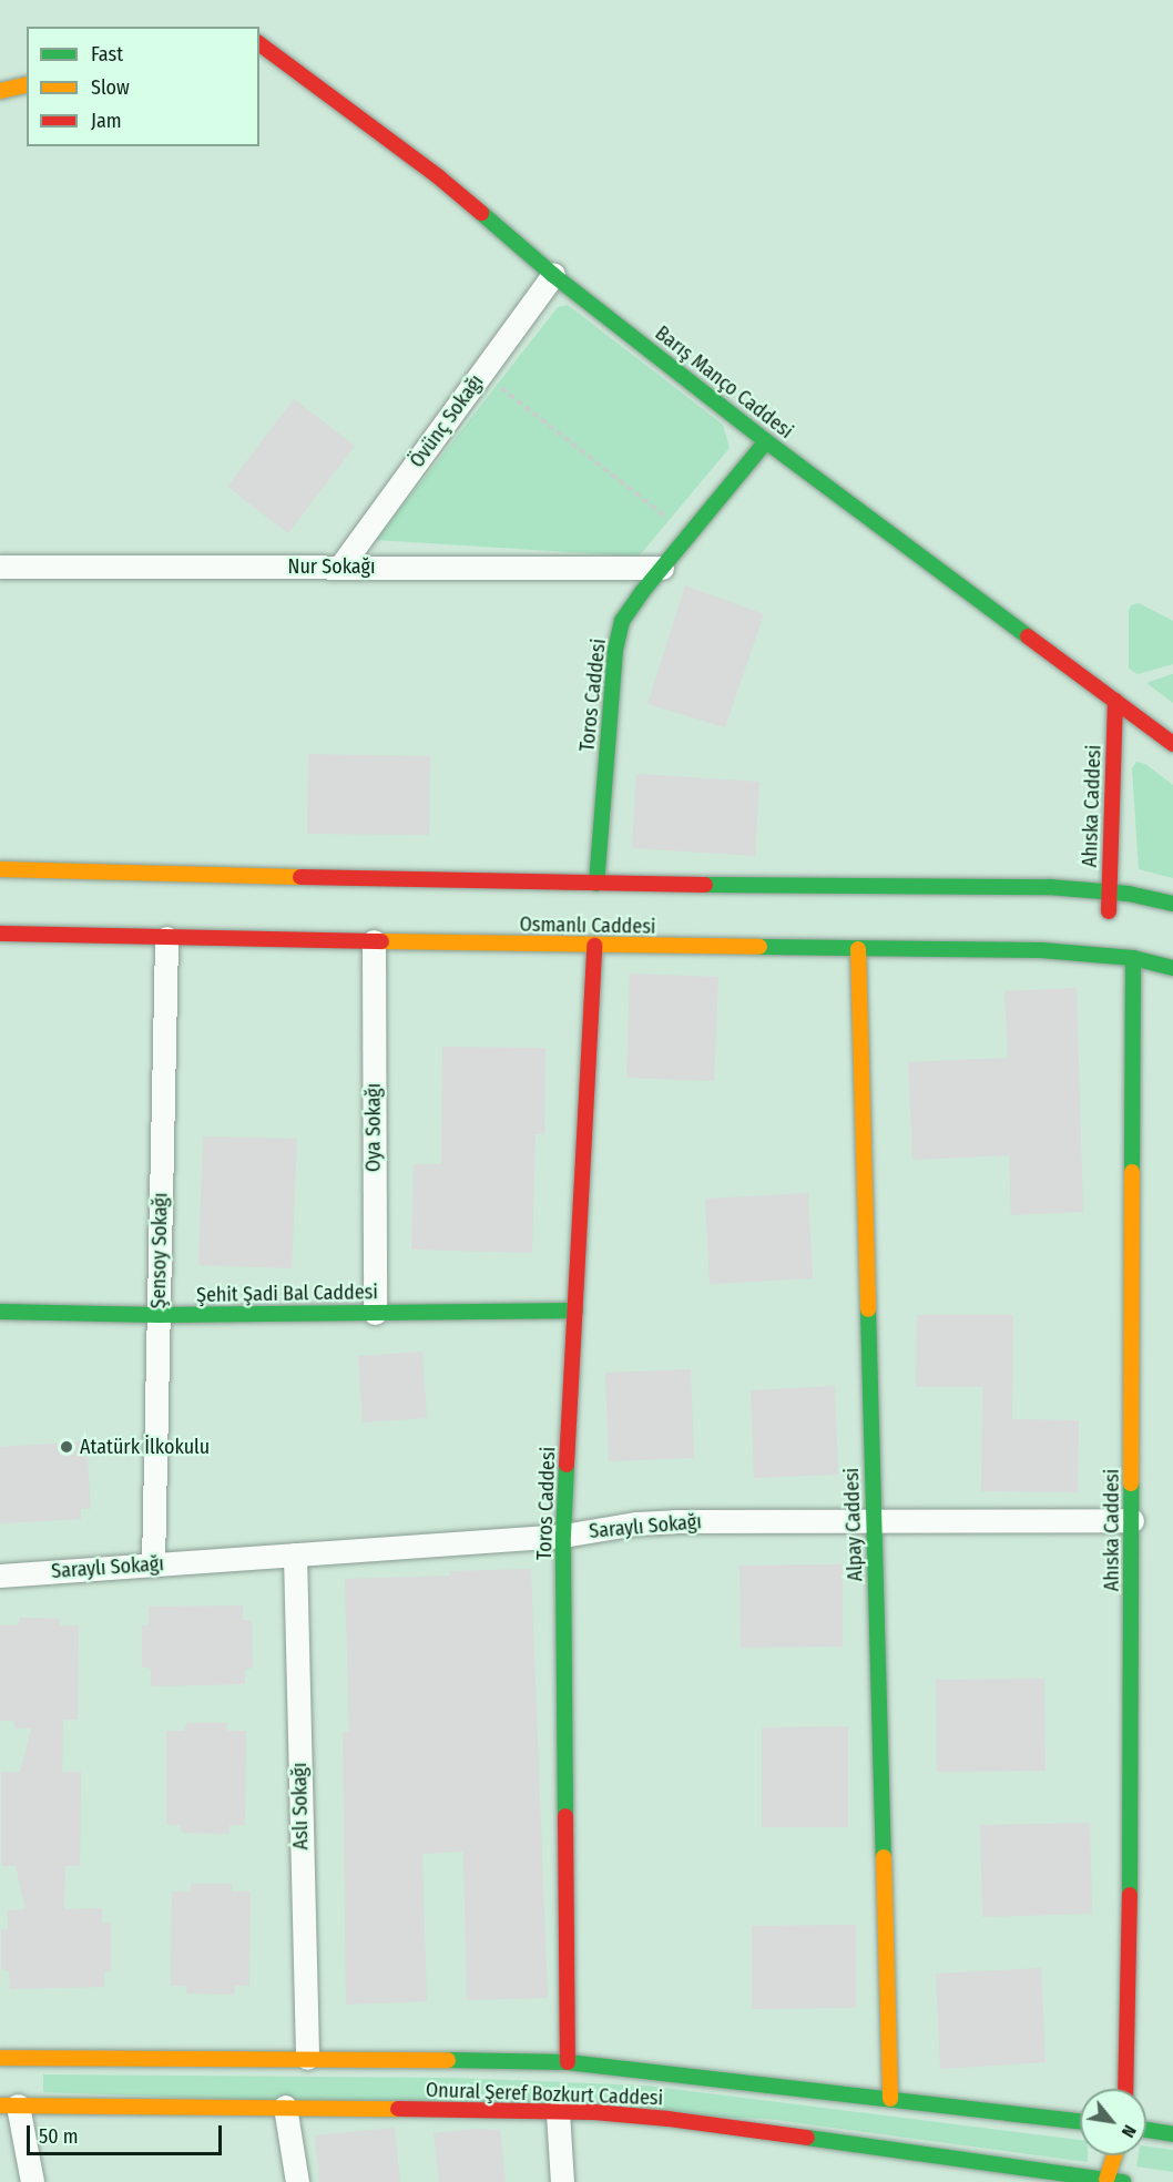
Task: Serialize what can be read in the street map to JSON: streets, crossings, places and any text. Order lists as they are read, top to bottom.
{
  "streets": {
    "street": [
      "Barış Manço Caddesi",
      "Övünç Sokağı",
      "Nur Sokağı",
      "Toros Caddesi",
      "Ahıska Caddesi",
      "Osmanlı Caddesi",
      "Oya Sokağı",
      "Şensoy Sokağı",
      "Şehit Şadi Bal Caddesi",
      "Alpay Caddesi",
      "Saraylı Sokağı",
      "Aslı Sokağı",
      "Onural Şeref Bozkurt Caddesi"
    ]
  },
  "crossings": [
    ["Barış Manço Caddesi", "Övünç Sokağı"],
    ["Barış Manço Caddesi", "Toros Caddesi"],
    ["Barış Manço Caddesi", "Ahıska Caddesi"],
    ["Övünç Sokağı", "Nur Sokağı"],
    ["Nur Sokağı", "Toros Caddesi"],
    ["Toros Caddesi", "Osmanlı Caddesi"],
    ["Toros Caddesi", "Şehit Şadi Bal Caddesi"],
    ["Toros Caddesi", "Saraylı Sokağı"],
    ["Toros Caddesi", "Onural Şeref Bozkurt Caddesi"],
    ["Ahıska Caddesi", "Osmanlı Caddesi"],
    ["Ahıska Caddesi", "Saraylı Sokağı"],
    ["Osmanlı Caddesi", "Oya Sokağı"],
    ["Osmanlı Caddesi", "Şensoy Sokağı"],
    ["Osmanlı Caddesi", "Alpay Caddesi"],
    ["Oya Sokağı", "Şehit Şadi Bal Caddesi"],
    ["Şensoy Sokağı", "Şehit Şadi Bal Caddesi"],
    ["Şensoy Sokağı", "Saraylı Sokağı"],
    ["Alpay Caddesi", "Saraylı Sokağı"],
    ["Alpay Caddesi", "Onural Şeref Bozkurt Caddesi"],
    ["Saraylı Sokağı", "Aslı Sokağı"],
    ["Aslı Sokağı", "Onural Şeref Bozkurt Caddesi"]
  ],
  "places": ["Atatürk İlkokulu"],
  "legend": ["Fast", "Slow", "Jam"],
  "scale_bar": "50 m",
  "north": "bottom right"
}
